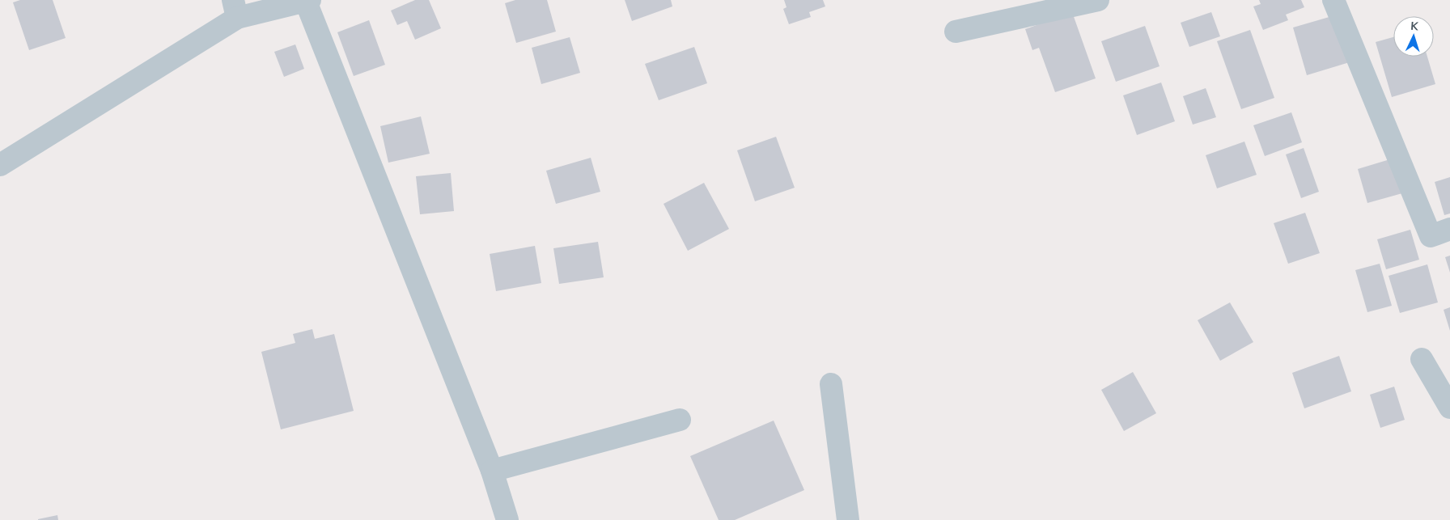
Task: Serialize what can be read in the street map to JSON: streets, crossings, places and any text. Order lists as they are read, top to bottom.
{
  "north": "top"
}
